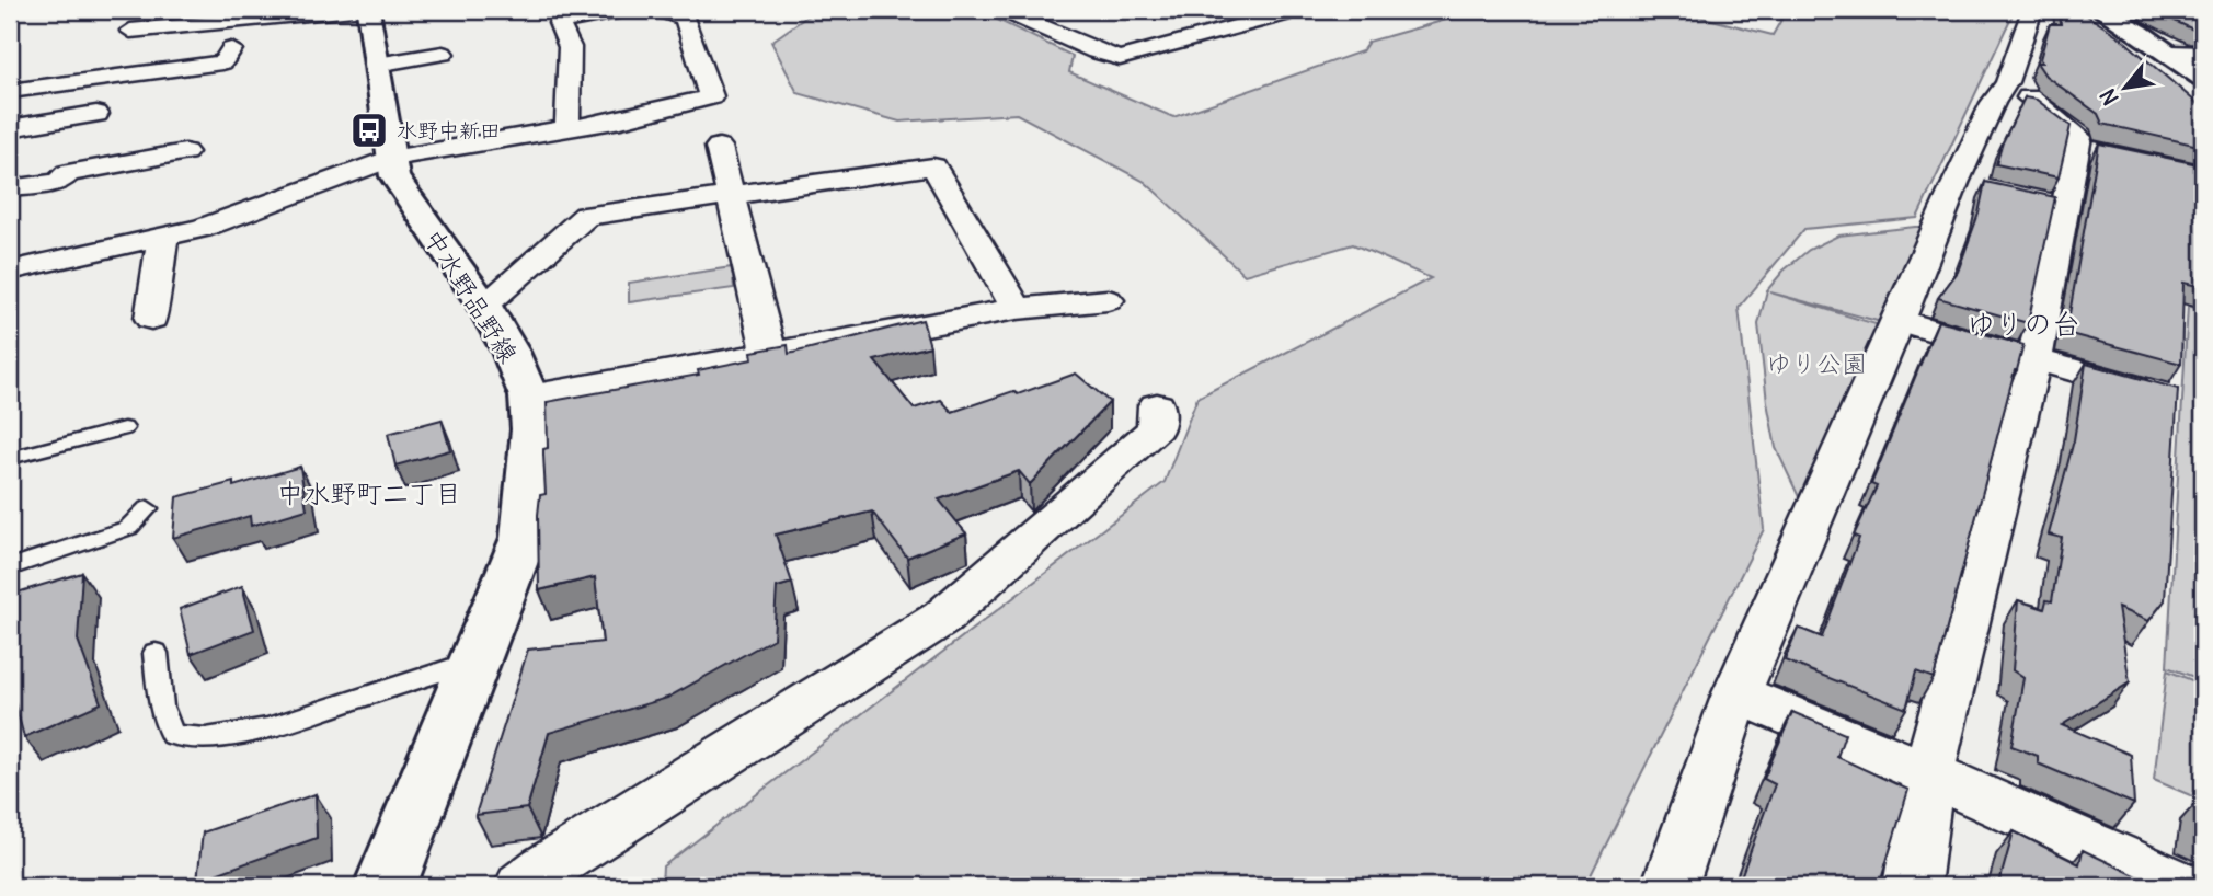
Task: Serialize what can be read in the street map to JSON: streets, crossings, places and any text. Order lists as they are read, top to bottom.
{
  "streets": {
    "main road": ["中水野品野線"]
  },
  "districts": ["ゆりの台", "中水野町二丁目"],
  "parks": ["ゆり公園"],
  "places": {
    "bus stop": ["水野中新田"]
  },
  "north": "bottom left"
}
